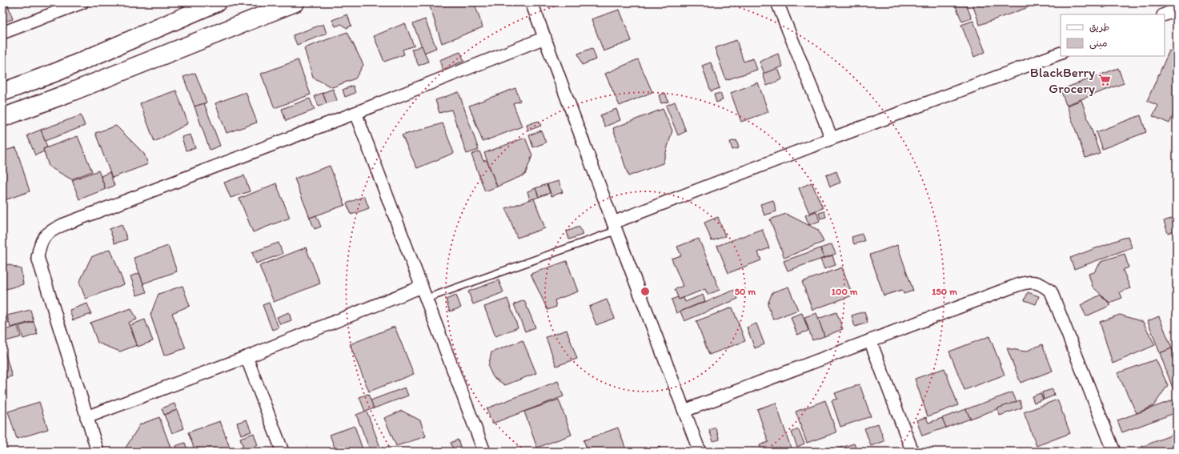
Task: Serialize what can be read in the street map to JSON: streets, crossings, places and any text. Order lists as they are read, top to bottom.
{
  "places": {
    "supermarket": ["BlackBerry Grocery"]
  },
  "legend": ["طريق", "مبنى"],
  "rings": ["50 m", "100 m", "150 m"]
}
